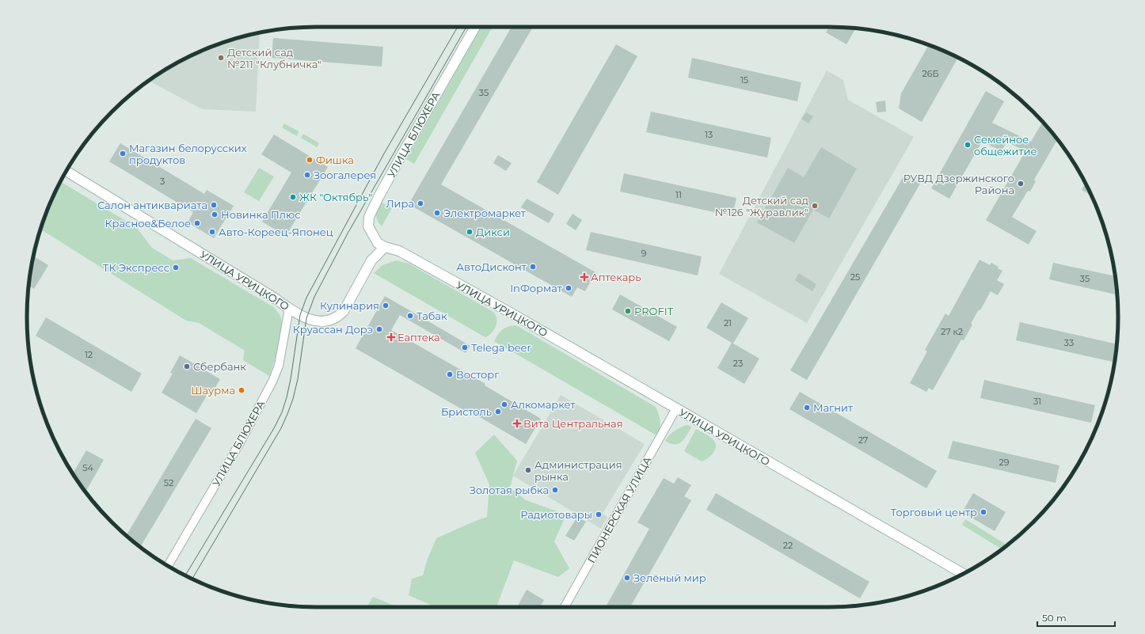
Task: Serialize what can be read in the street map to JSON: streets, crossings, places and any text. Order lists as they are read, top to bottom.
{
  "streets": {
    "street": ["УЛИЦА БЛЮХЕРА", "УЛИЦА УРИЦКОГО", "ПИОНЕРСКАЯ УЛИЦА"]
  },
  "crossings": [
    ["УЛИЦА БЛЮХЕРА", "УЛИЦА УРИЦКОГО"],
    ["УЛИЦА УРИЦКОГО", "ПИОНЕРСКАЯ УЛИЦА"]
  ],
  "places": {
    "other": [
      "Детский сад №211 \"Клубничка\"",
      "Семейное общежитие",
      "Магазин белорусских продуктов",
      "Фишка",
      "Зоогалерея",
      "РУВД Дзержинского Района",
      "ЖК \"Октябрь\"",
      "Лира",
      "Салон антиквариата",
      "Детский сад №126 \"Журавлик\"",
      "Электромаркет",
      "Новинка Плюс",
      "Красное&Белое",
      "Авто-Кореец-Японец",
      "Дикси",
      "АвтоДисконт",
      "ТК Экспресс",
      "InФормат",
      "Кулинария",
      "PROFIT",
      "Табак",
      "Круассан Дорэ",
      "Telega beer",
      "Сбербанк",
      "Восторг",
      "Шаурма",
      "Алкомаркет",
      "Магнит",
      "Бристоль",
      "Администрация рынка",
      "Золотая рыбка",
      "Торговый центр",
      "Радиотовары",
      "Зелёный мир"
    ],
    "health": ["Аптекарь", "Еаптека", "Вита Центральная"]
  },
  "house_numbers": [
    "26Б",
    "15",
    "35",
    "13",
    "3",
    "11",
    "9",
    "25",
    "35",
    "21",
    "27 к2",
    "33",
    "12",
    "23",
    "31",
    "27",
    "29",
    "54",
    "52",
    "22"
  ],
  "scale_bar": "50 m"
}
